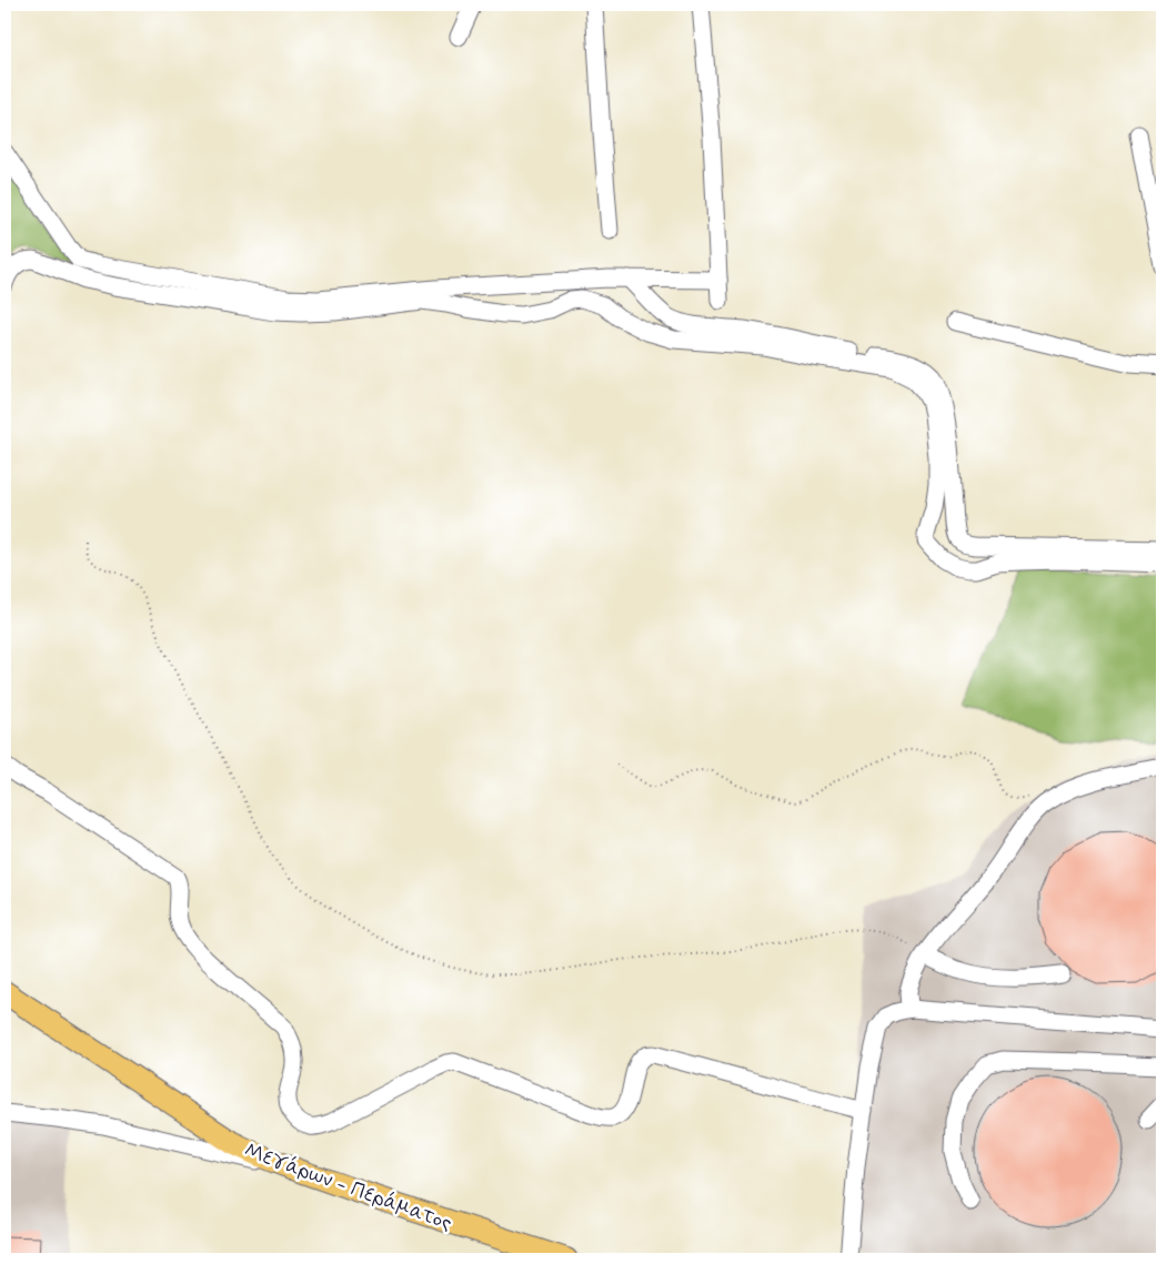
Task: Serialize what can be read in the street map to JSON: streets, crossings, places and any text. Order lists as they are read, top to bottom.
{
  "streets": {
    "main road": ["Μεγάρων - Περάματος"]
  }
}
